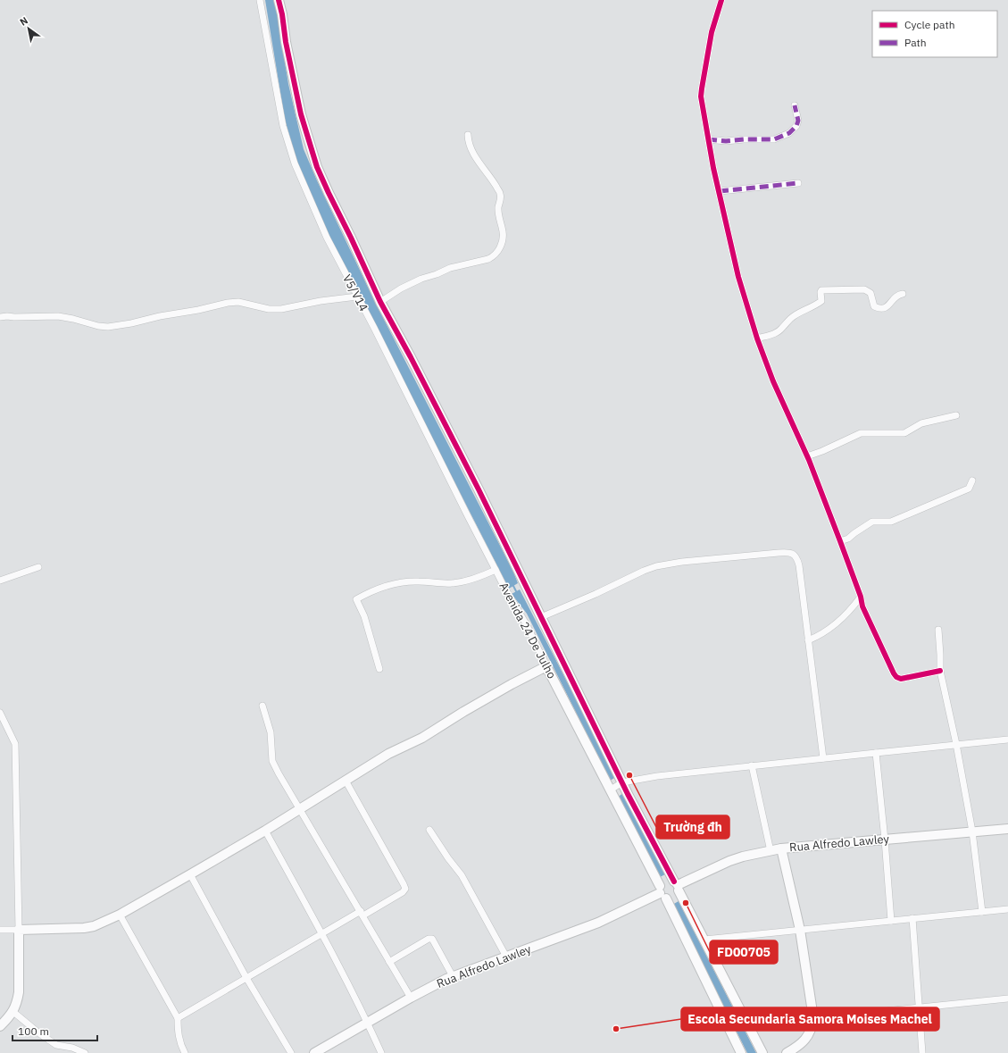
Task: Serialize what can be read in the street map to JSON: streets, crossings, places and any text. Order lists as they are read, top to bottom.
{
  "streets": {
    "street": ["V5/V14", "Avenida 24 De Julho", "Rua Alfredo Lawley"]
  },
  "crossings": [
    ["V5/V14", "Avenida 24 De Julho"],
    ["Avenida 24 De Julho", "Rua Alfredo Lawley"]
  ],
  "places": ["Trường đh", "FD00705", "Escola Secundaria Samora Moises Machel"],
  "legend": ["Cycle path", "Path"],
  "scale_bar": "100 m",
  "north": "top left"
}
